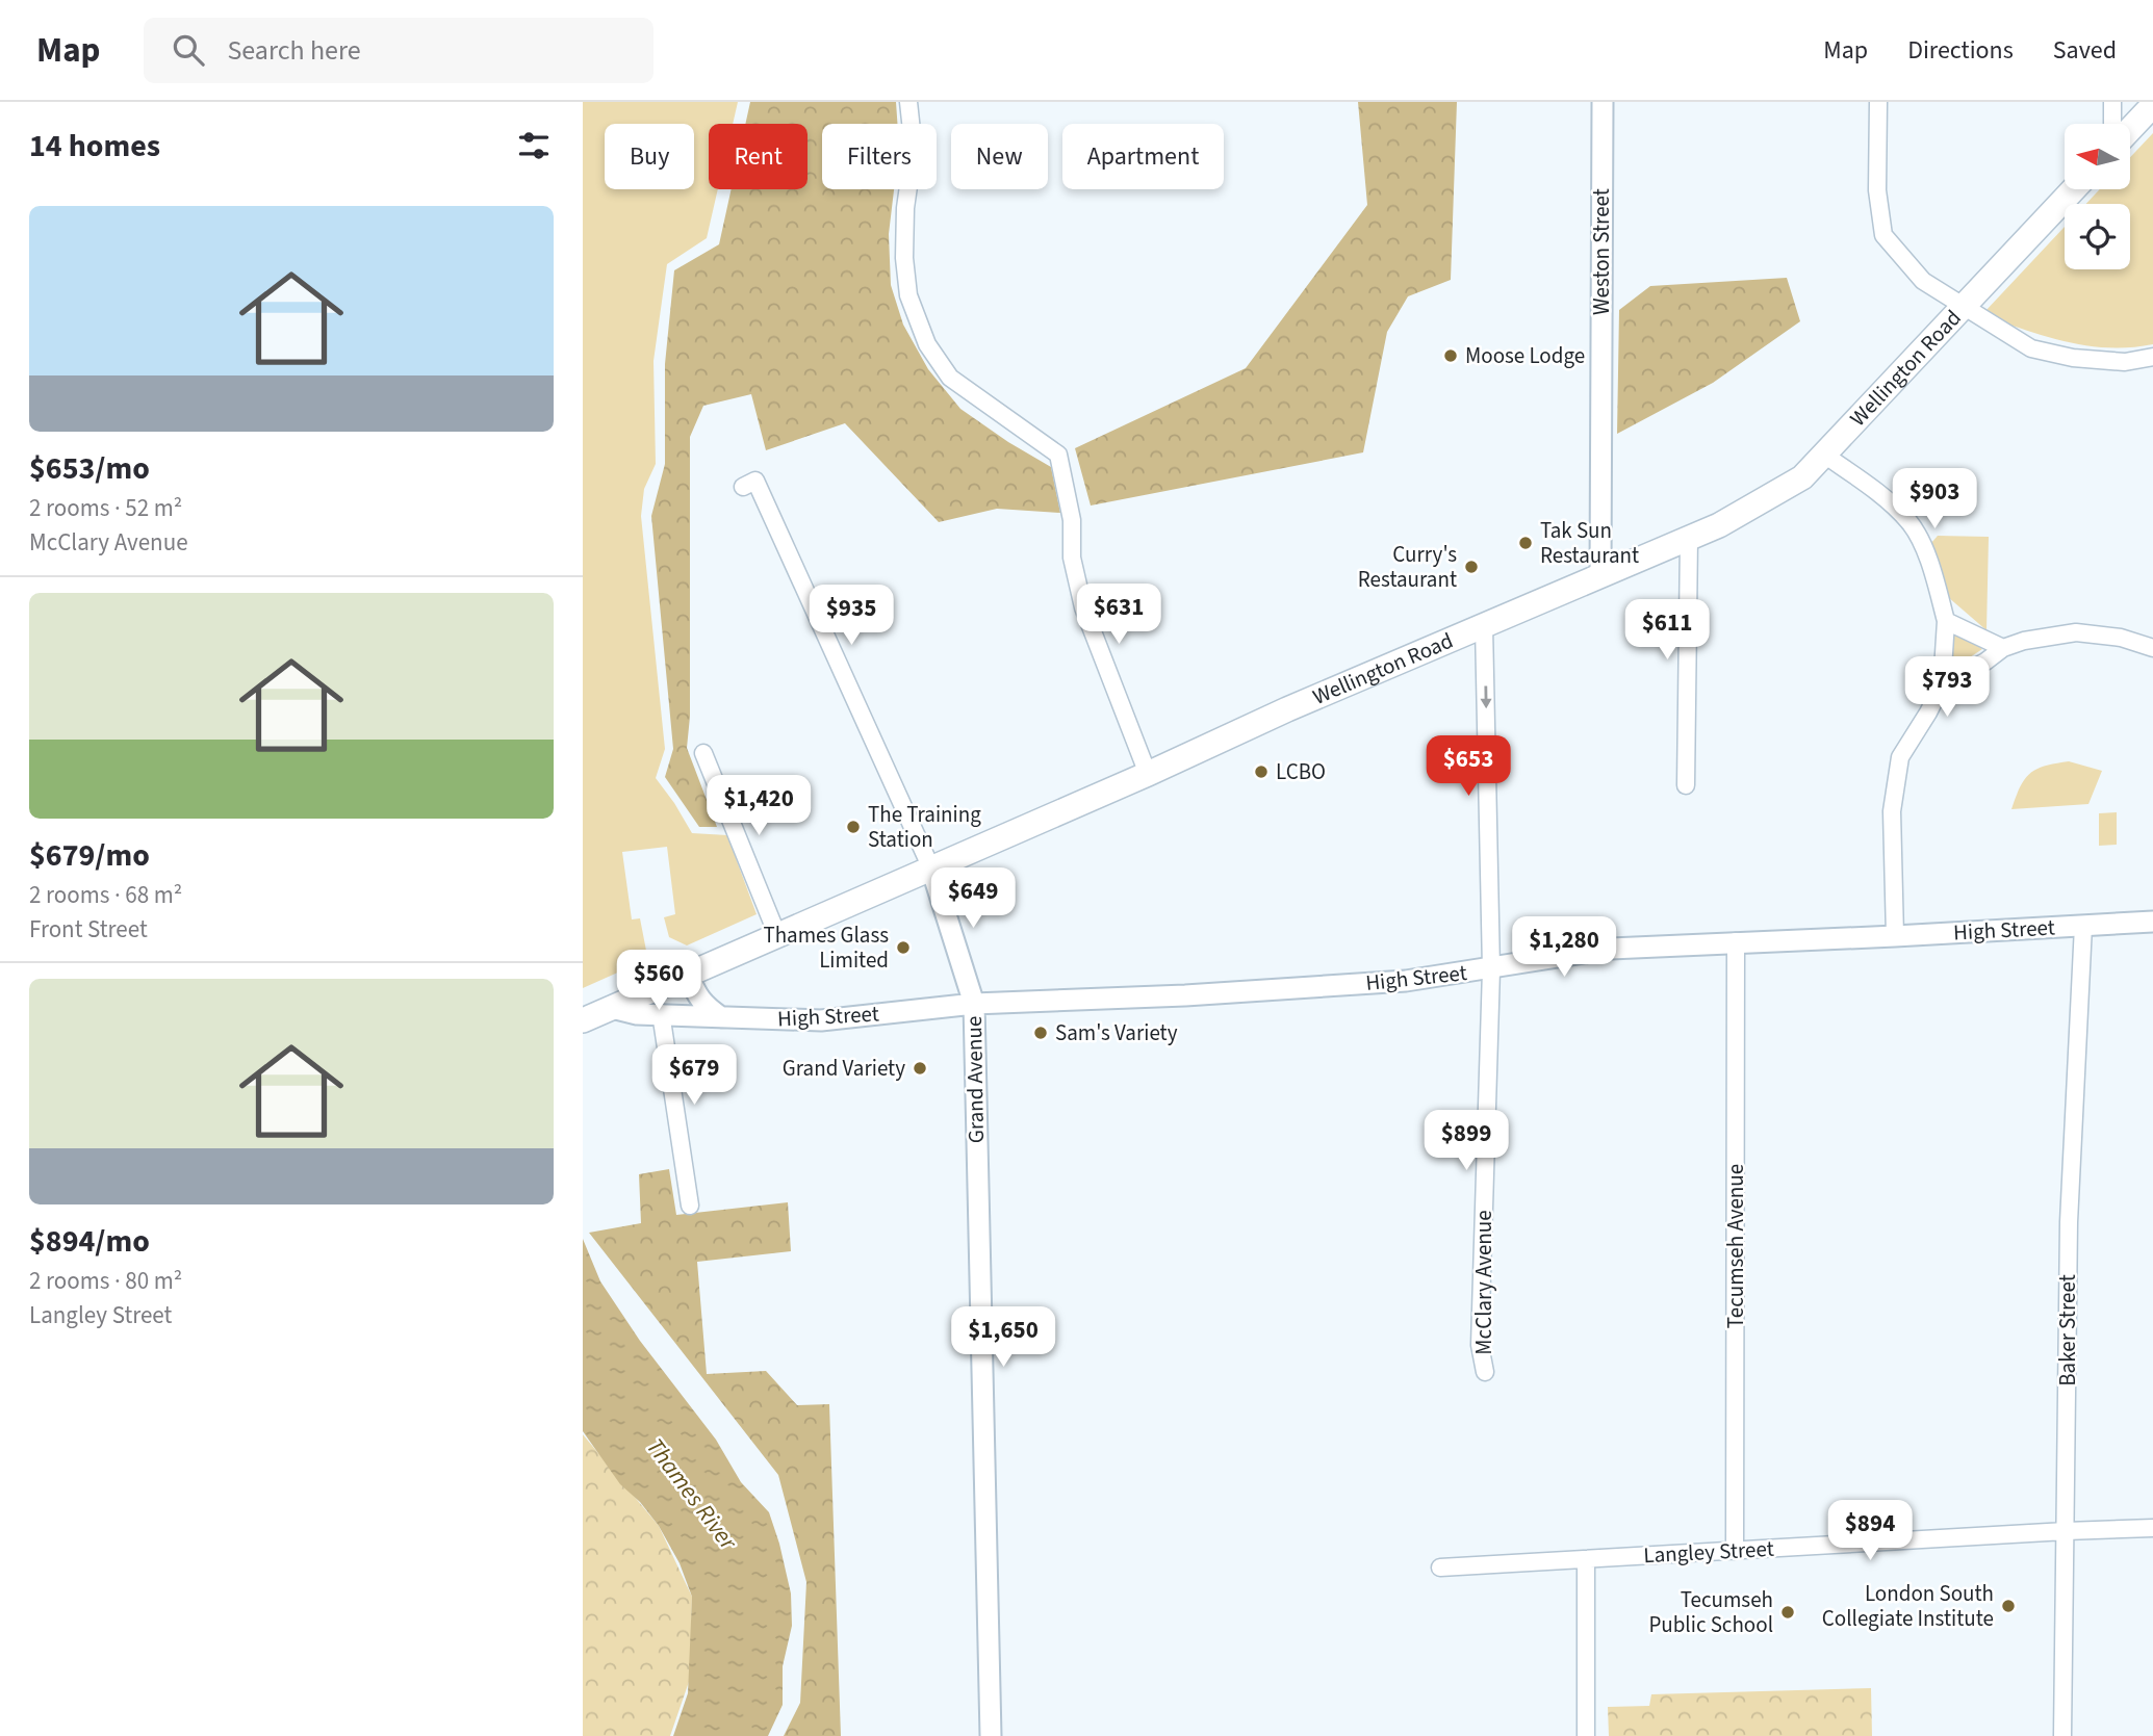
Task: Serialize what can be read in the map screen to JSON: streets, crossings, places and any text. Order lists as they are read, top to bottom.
{
  "streets": {
    "main road": ["Wellington Road"],
    "street": [
      "Weston Street",
      "High Street",
      "Grand Avenue",
      "Tecumseh Avenue",
      "McClary Avenue",
      "Baker Street",
      "Langley Street"
    ]
  },
  "crossings": [
    ["Weston Street", "Wellington Road"],
    ["Wellington Road", "High Street"],
    ["Wellington Road", "Grand Avenue"],
    ["Wellington Road", "McClary Avenue"],
    ["High Street", "Grand Avenue"],
    ["High Street", "Tecumseh Avenue"],
    ["High Street", "McClary Avenue"],
    ["High Street", "Baker Street"],
    ["Tecumseh Avenue", "Langley Street"],
    ["Baker Street", "Langley Street"]
  ],
  "one_way": ["McClary Avenue"],
  "water": ["Thames River"],
  "places": [
    "Moose Lodge",
    "Tak Sun Restaurant",
    "Curry's Restaurant",
    "LCBO",
    "The Training Station",
    "Thames Glass Limited",
    "Sam's Variety",
    "Grand Variety",
    "London South Collegiate Institute",
    "Tecumseh Public School"
  ],
  "north": "left",
  "page": {
    "header": "Map",
    "search": "Search here",
    "nav": ["Map", "Directions", "Saved"],
    "heading": "14 homes",
    "chip": [
      "Buy",
      "Rent",
      "Filters",
      "New",
      "Apartment"
    ],
    "list": [
      {
        "name": "$653/mo",
        "note": "2 rooms · 52 m² · McClary Avenue"
      },
      {
        "name": "$679/mo",
        "note": "2 rooms · 68 m² · Front Street"
      },
      {
        "name": "$894/mo",
        "note": "2 rooms · 80 m² · Langley Street"
      }
    ],
    "price": [
      "$903",
      "$631",
      "$935",
      "$611",
      "$793",
      "$653",
      "$1,420",
      "$649",
      "$1,280",
      "$560",
      "$679",
      "$899",
      "$1,650",
      "$894"
    ]
  }
}
